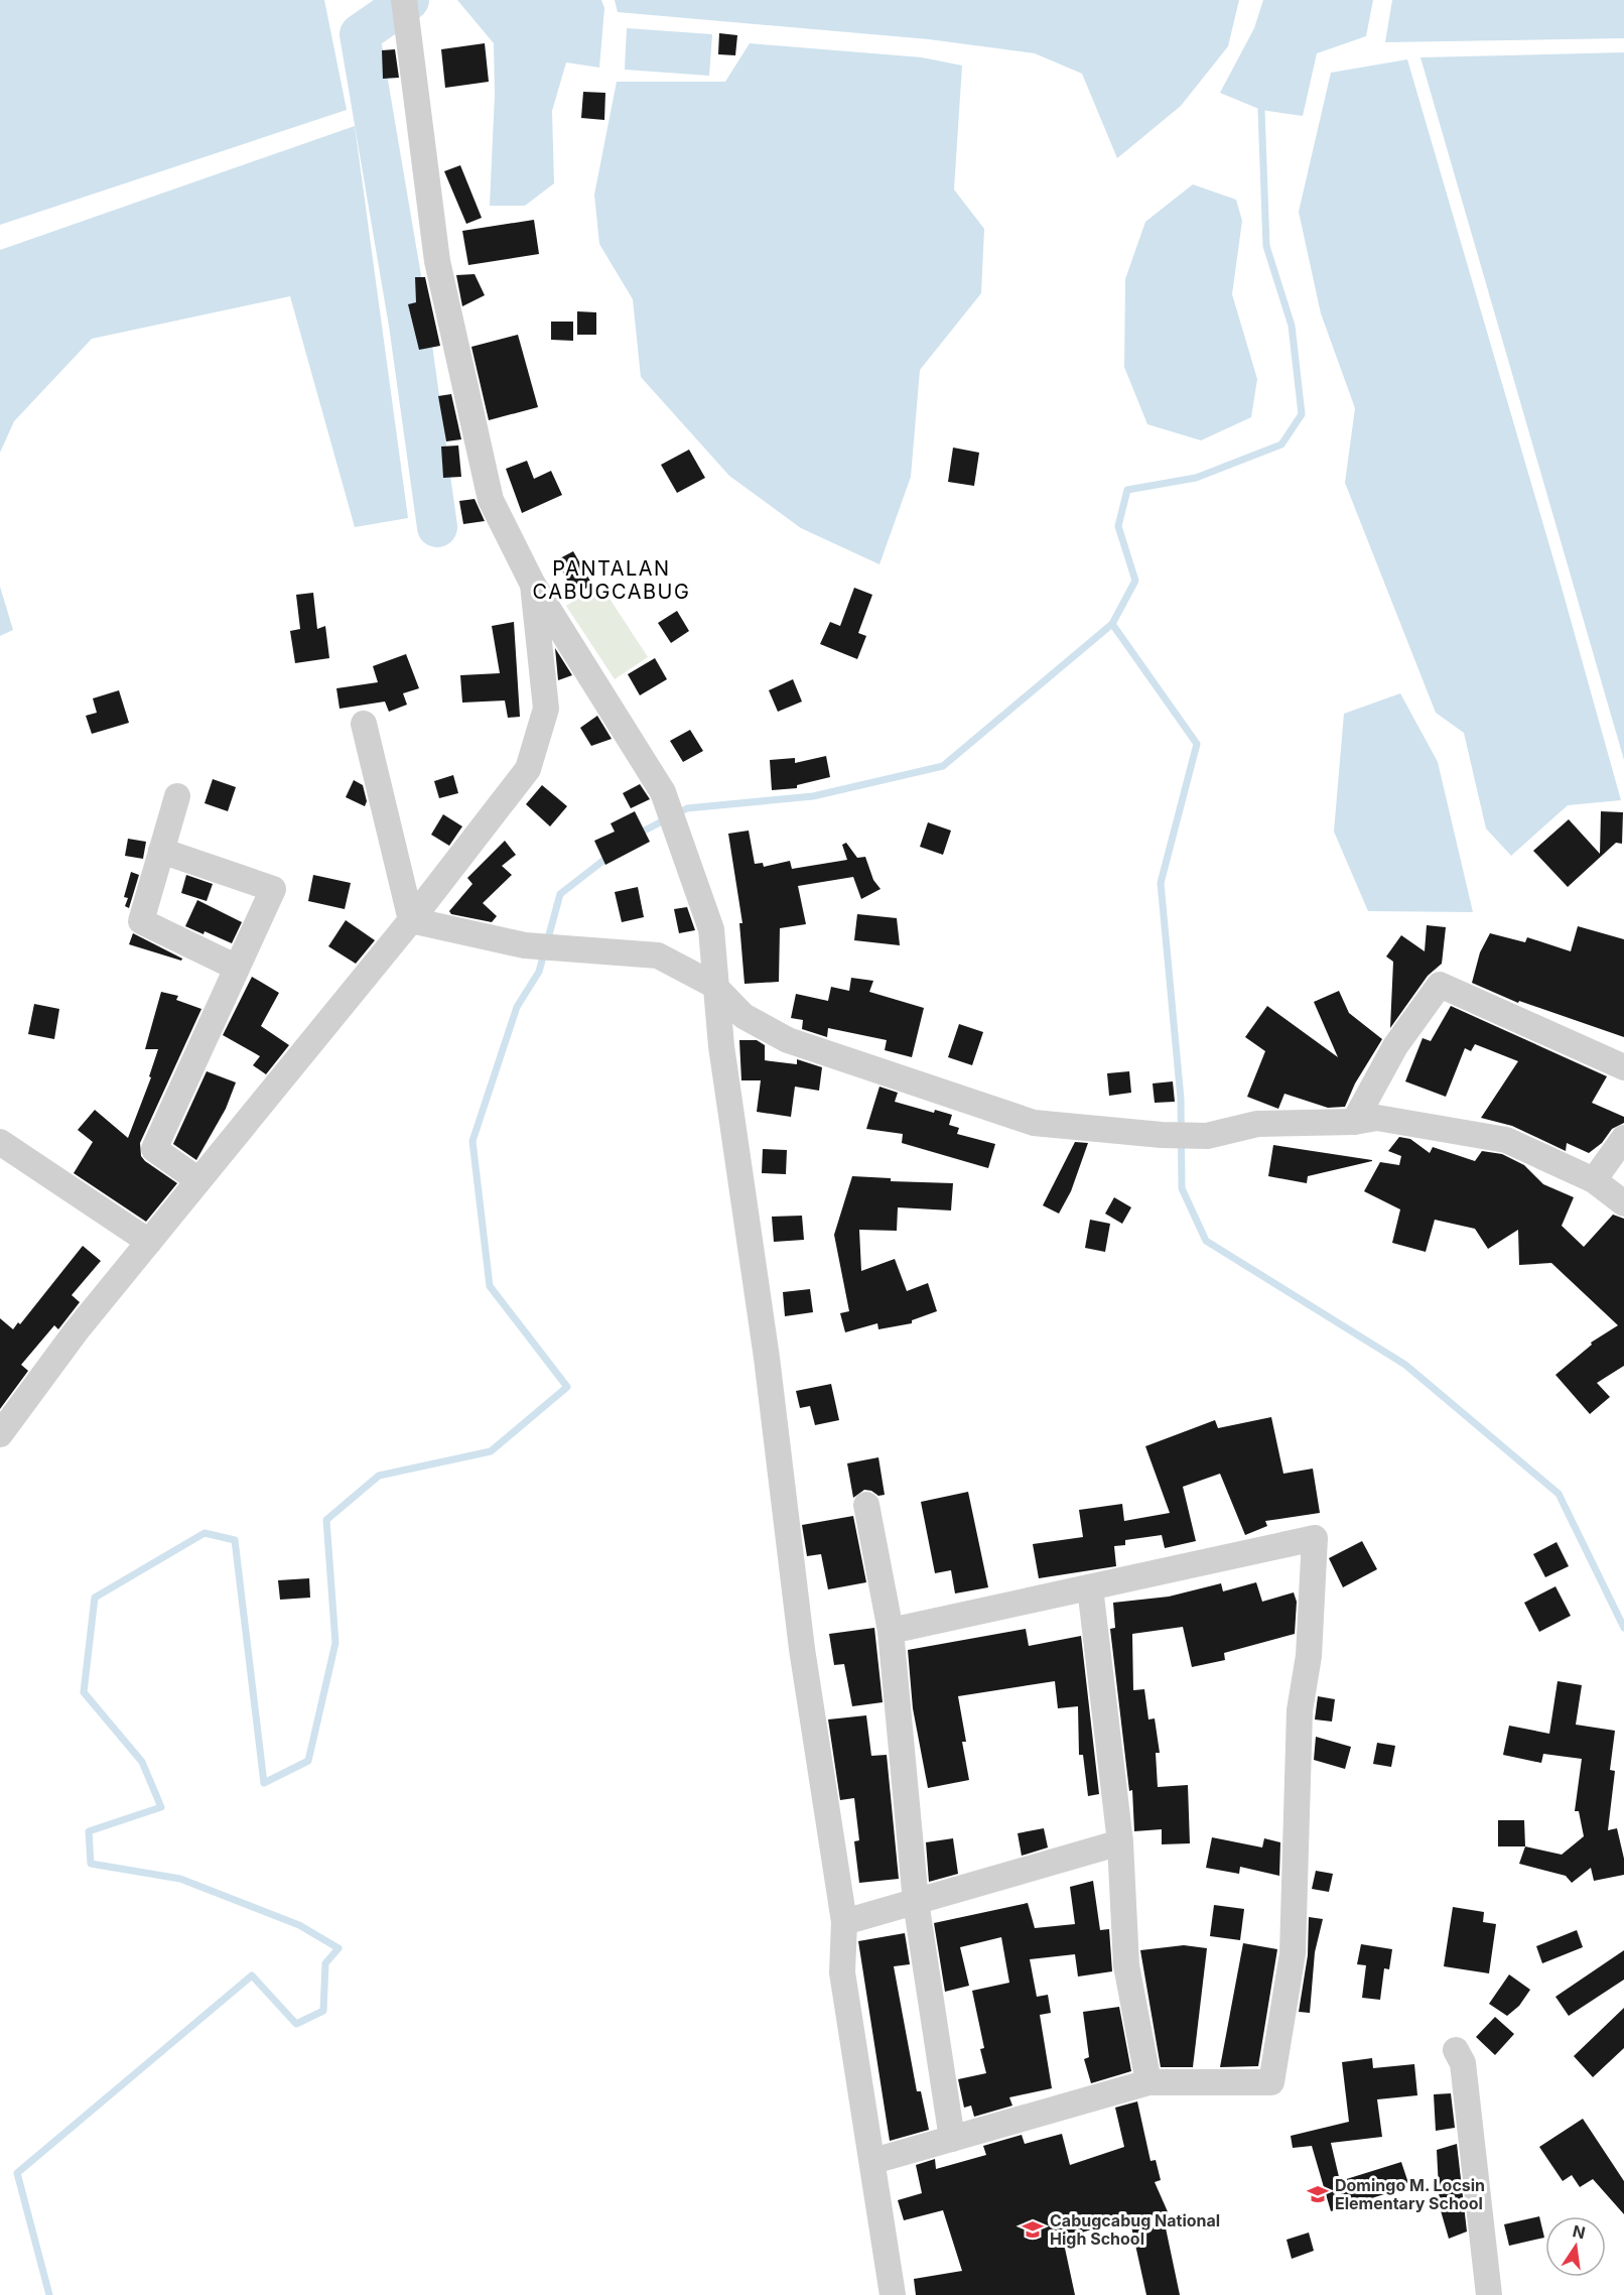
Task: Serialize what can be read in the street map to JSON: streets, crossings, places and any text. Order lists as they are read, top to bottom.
{
  "districts": ["PANTALAN CABUGCABUG"],
  "places": {
    "school or university": ["Domingo M. Locsin Elementary School", "Cabugcabug National High School"]
  },
  "north": "top"
}
